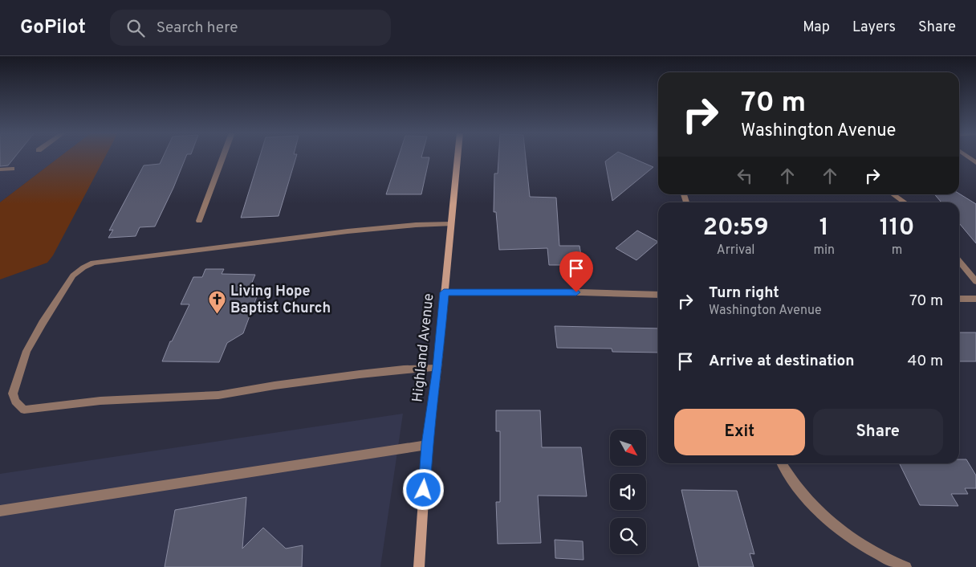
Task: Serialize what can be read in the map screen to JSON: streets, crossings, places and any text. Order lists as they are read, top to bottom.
{
  "streets": {
    "street": ["Highland Avenue"]
  },
  "places": {
    "church": ["Living Hope Baptist Church"]
  },
  "north": "bottom right",
  "page": {
    "header": "GoPilot",
    "search": "Search here",
    "nav": ["Map", "Layers", "Share"],
    "turn": ["70 m", "Washington Avenue"],
    "eta": [
      "20:59",
      "Arrival",
      "1",
      "min",
      "110",
      "m"
    ],
    "list": [
      {
        "name": "Turn right",
        "note": "Washington Avenue",
        "value": "70 m"
      },
      {
        "name": "Arrive at destination",
        "value": "40 m"
      }
    ],
    "buttons": ["Exit", "Share"]
  }
}
